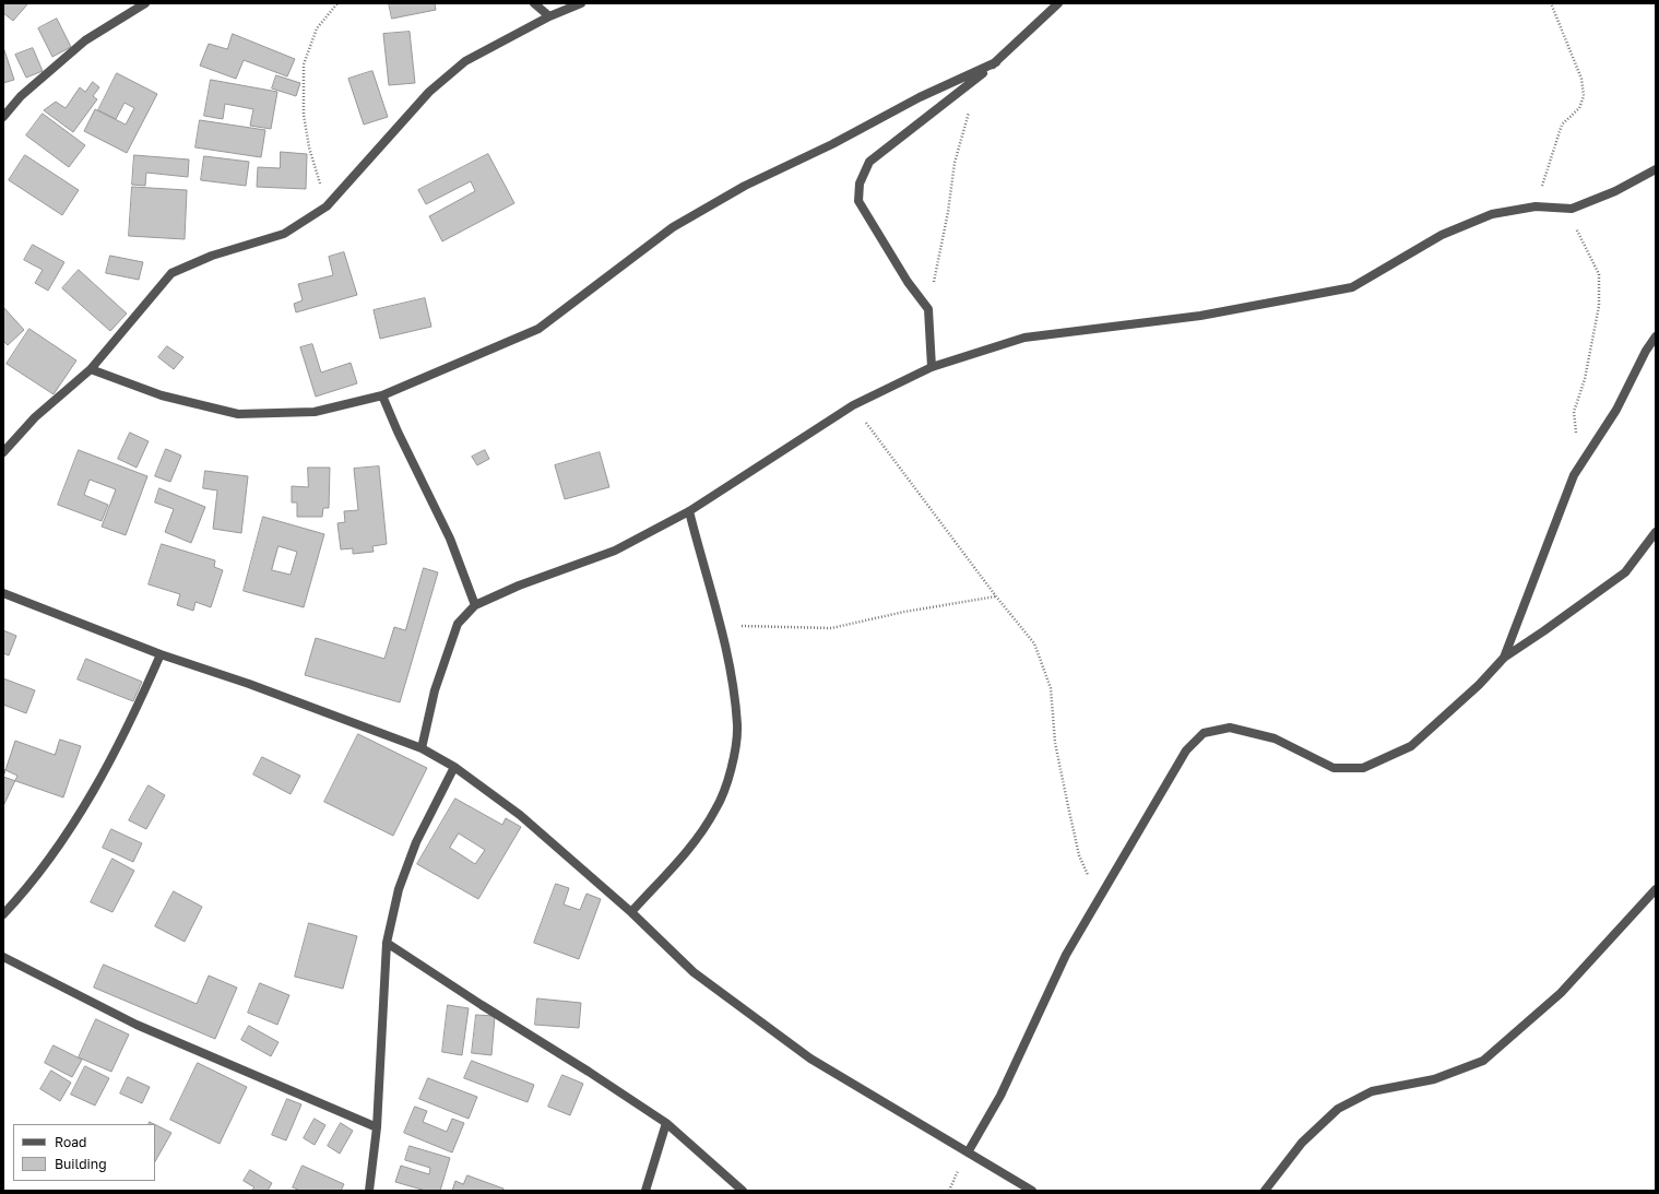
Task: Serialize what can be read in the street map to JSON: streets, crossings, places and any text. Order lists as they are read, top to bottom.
{
  "legend": ["Road", "Building"]
}
